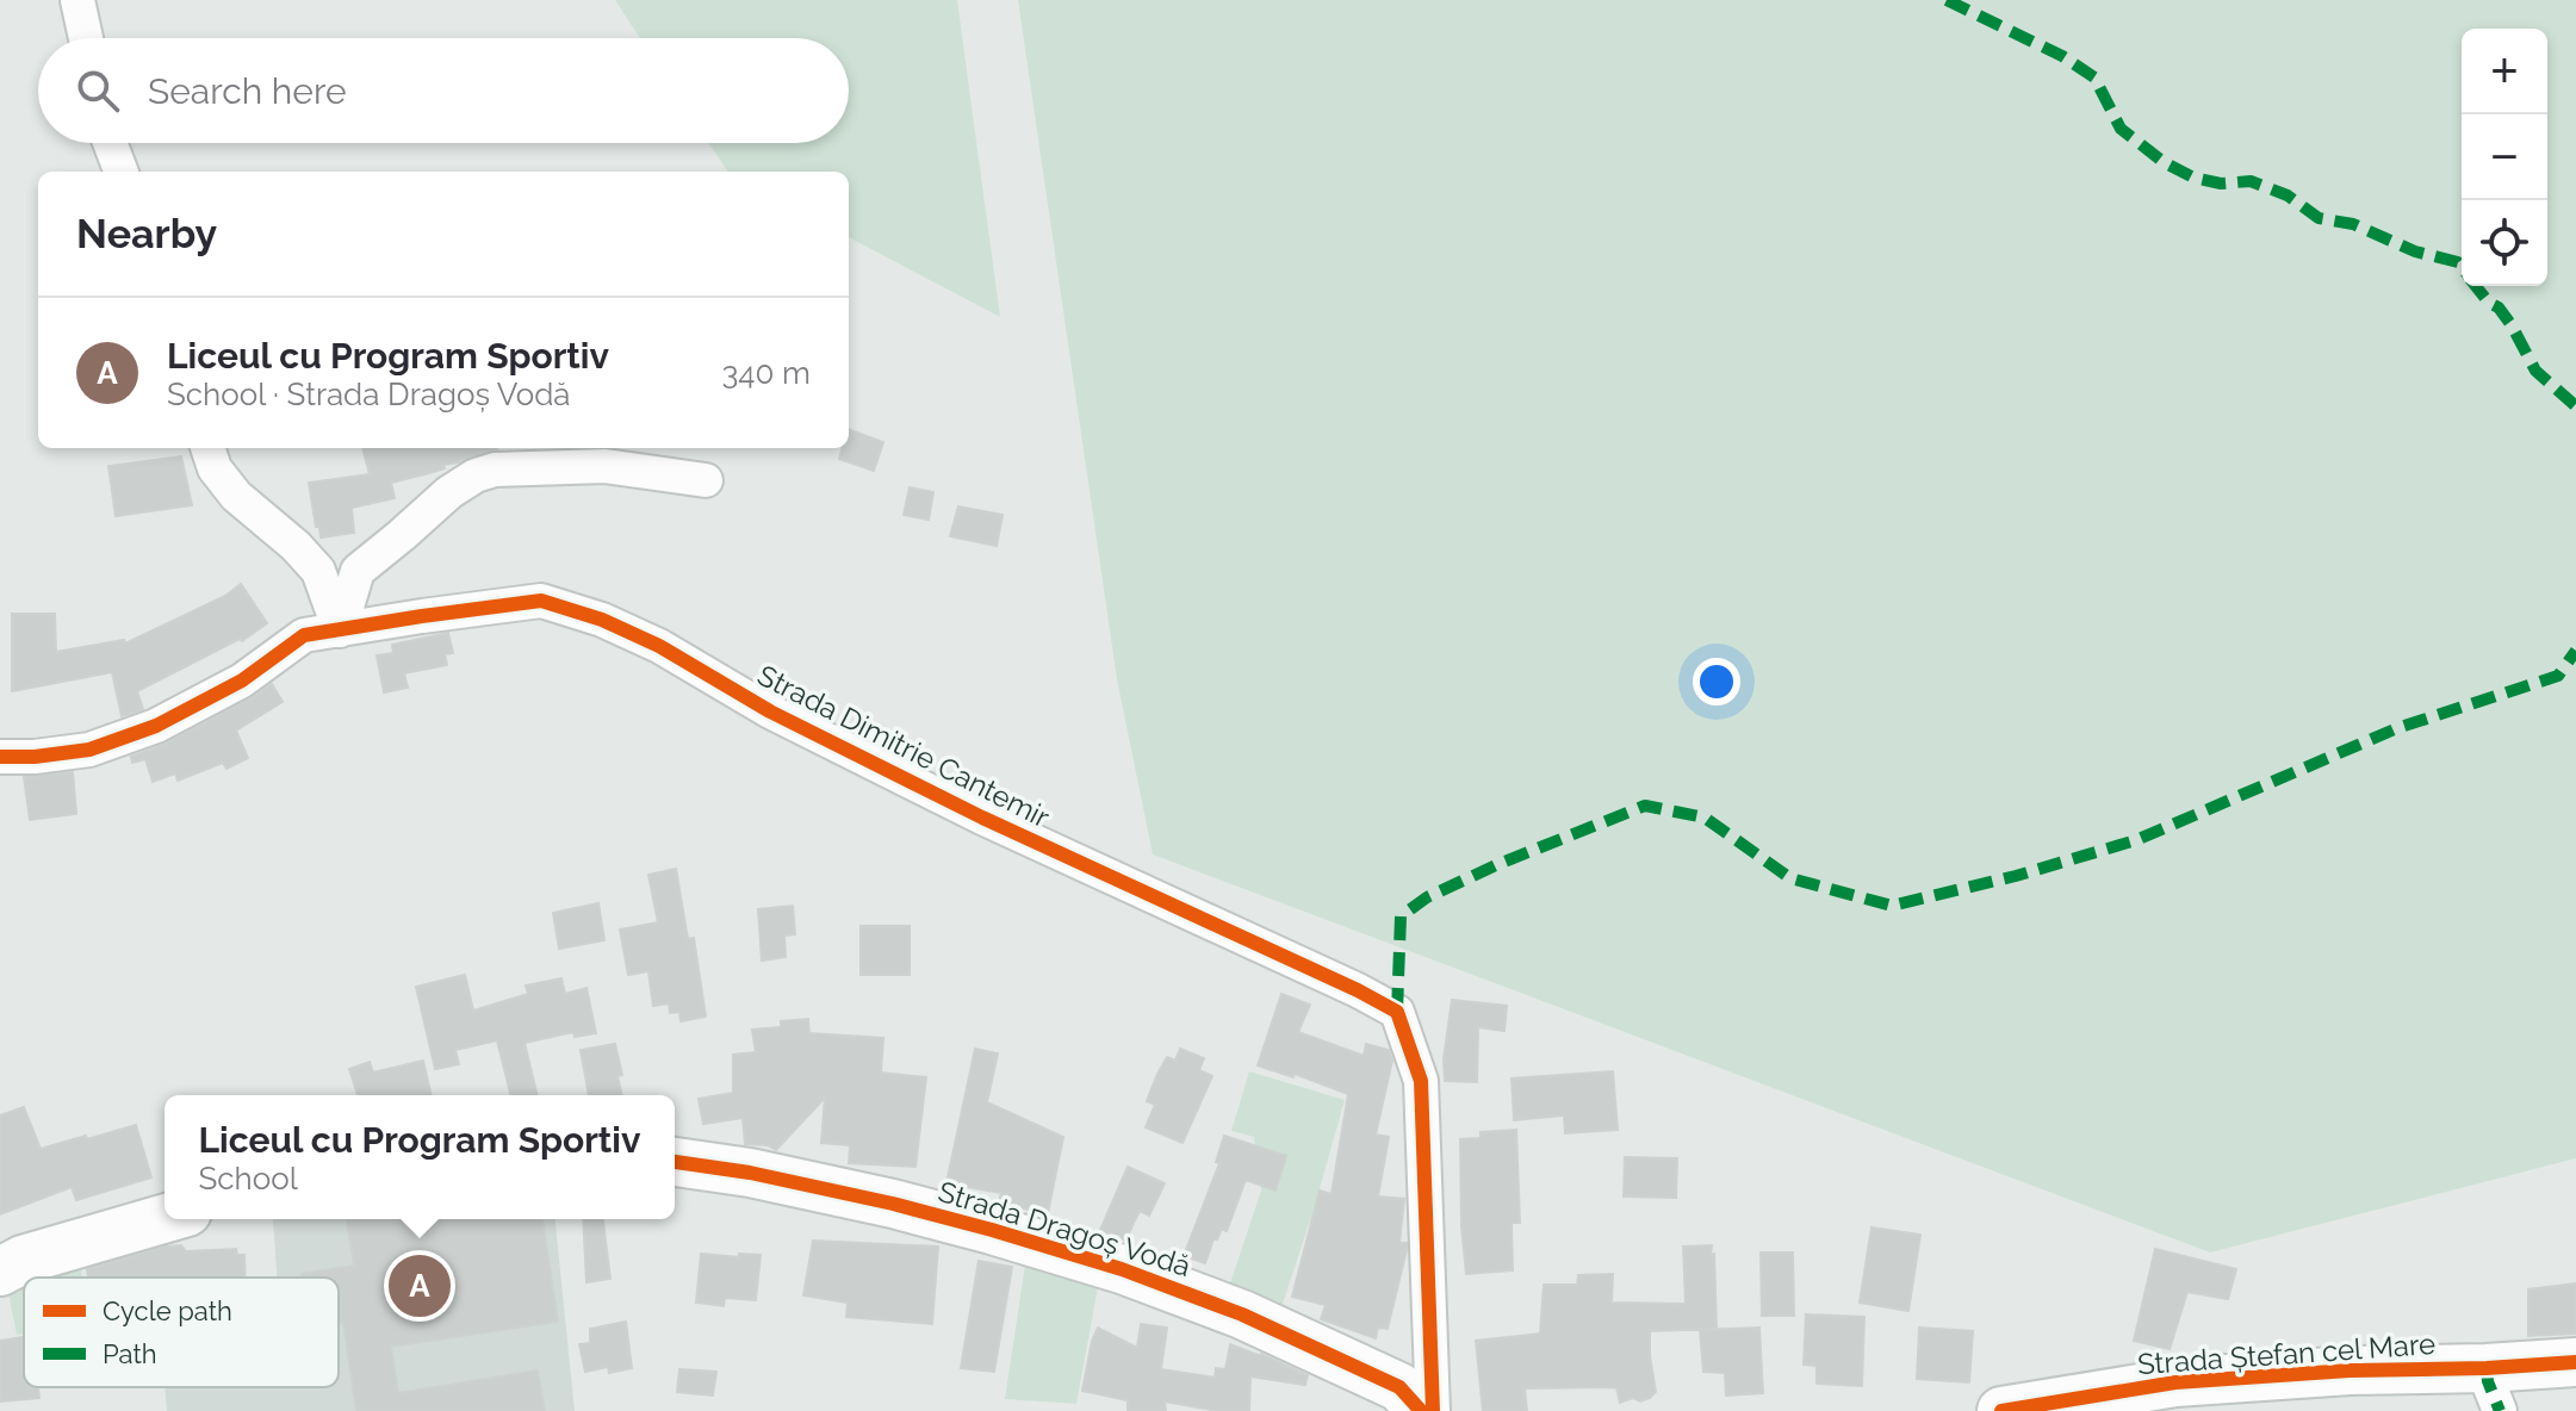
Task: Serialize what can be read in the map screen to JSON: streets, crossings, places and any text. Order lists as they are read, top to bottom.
{
  "streets": {
    "street": ["Strada Dimitrie Cantemir", "Strada Dragoș Vodă", "Strada Ștefan cel Mare"]
  },
  "legend": ["Cycle path", "Path"],
  "page": {
    "map_buttons": ["+", "−"],
    "search": "Search here",
    "heading": "Nearby",
    "list": [
      {
        "mark": "A",
        "name": "Liceul cu Program Sportiv",
        "note": "School · Strada Dragoș Vodă",
        "value": "340 m"
      }
    ],
    "popup": ["Liceul cu Program Sportiv", "School"],
    "pins": "A"
  }
}
